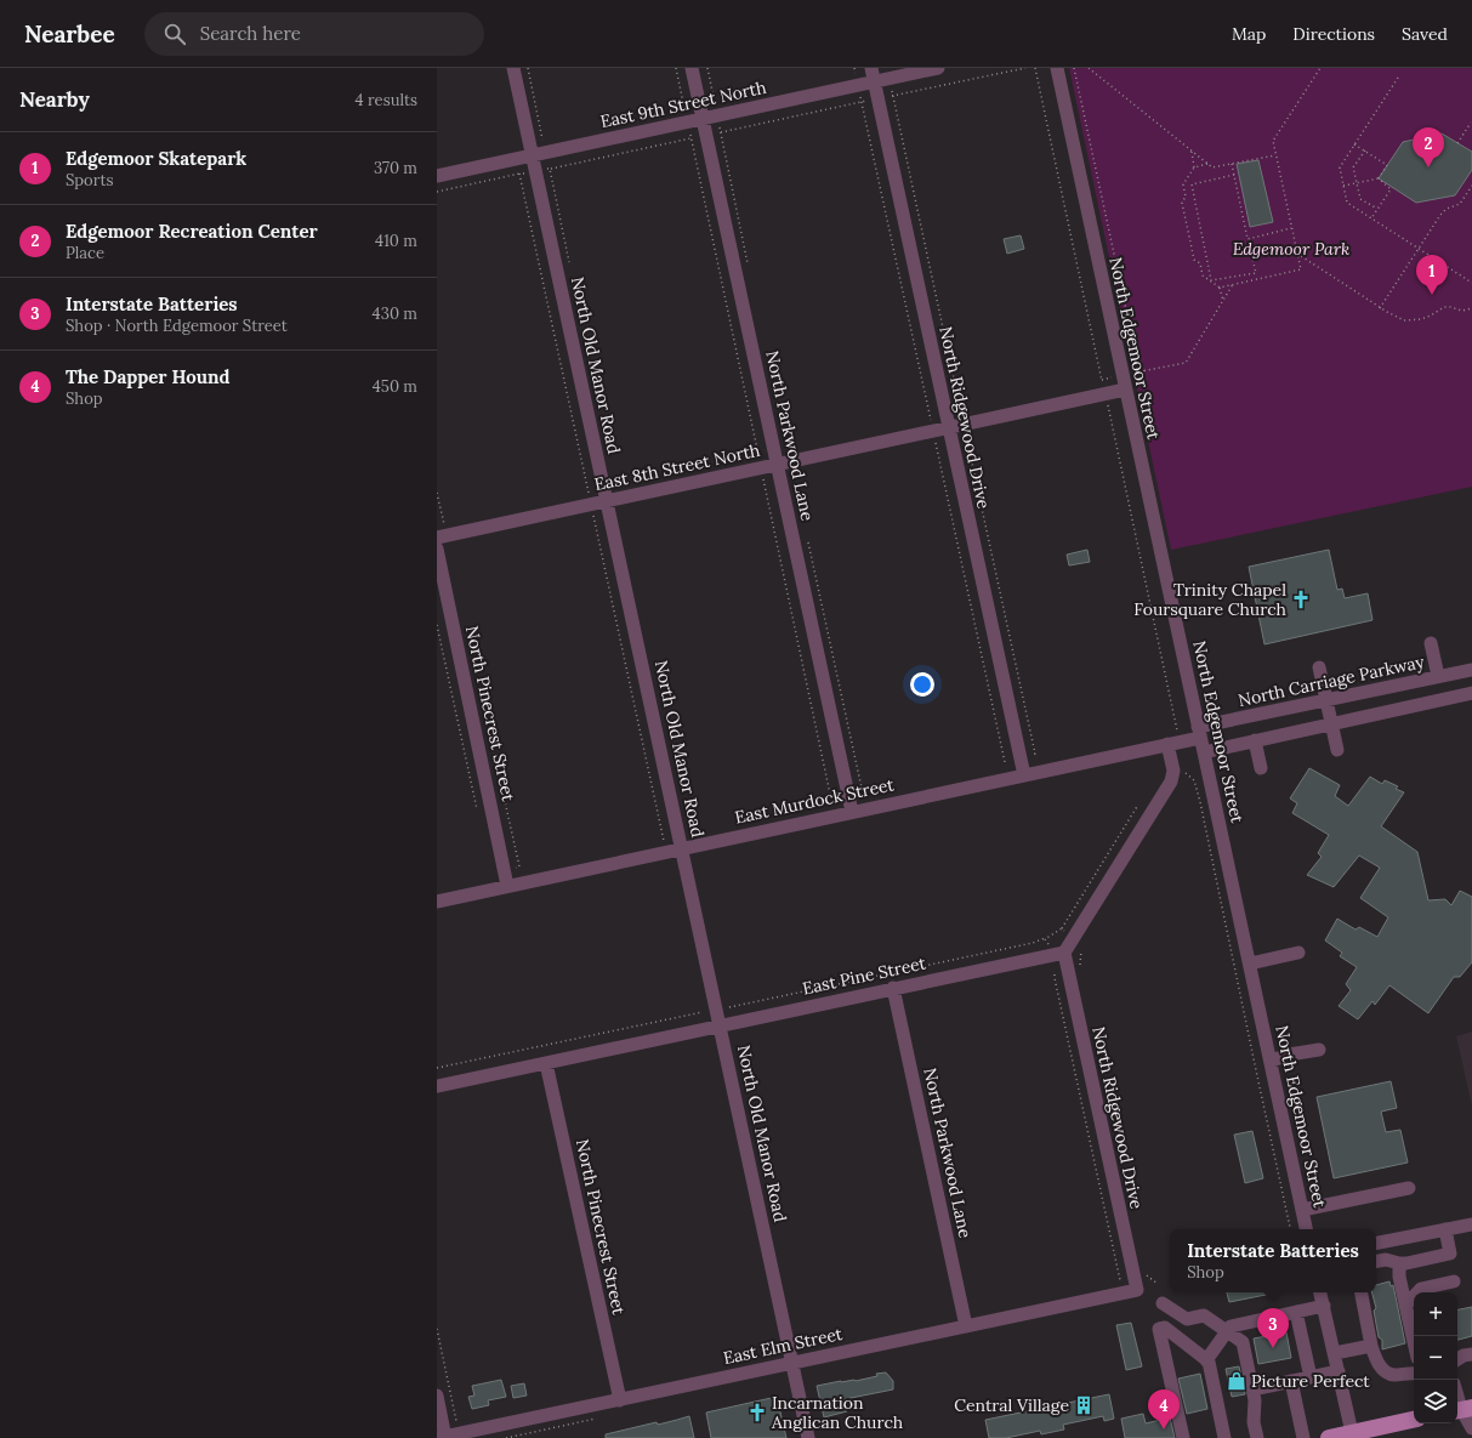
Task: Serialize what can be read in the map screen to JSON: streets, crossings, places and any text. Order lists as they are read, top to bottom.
{
  "streets": {
    "street": [
      "East 9th Street North",
      "North Edgemoor Street",
      "North Old Manor Road",
      "North Ridgewood Drive",
      "North Parkwood Lane",
      "East 8th Street North",
      "North Carriage Parkway",
      "North Pinecrest Street",
      "East Murdock Street",
      "East Pine Street",
      "East Elm Street"
    ]
  },
  "crossings": [
    ["East 9th Street North", "North Old Manor Road"],
    ["East 9th Street North", "North Ridgewood Drive"],
    ["East 9th Street North", "North Parkwood Lane"],
    ["North Edgemoor Street", "East 8th Street North"],
    ["North Edgemoor Street", "North Carriage Parkway"],
    ["North Edgemoor Street", "East Murdock Street"],
    ["North Old Manor Road", "East 8th Street North"],
    ["North Old Manor Road", "East Murdock Street"],
    ["North Old Manor Road", "East Pine Street"],
    ["North Old Manor Road", "East Elm Street"],
    ["North Ridgewood Drive", "East 8th Street North"],
    ["North Ridgewood Drive", "East Murdock Street"],
    ["North Ridgewood Drive", "East Pine Street"],
    ["North Ridgewood Drive", "East Elm Street"],
    ["North Parkwood Lane", "East 8th Street North"],
    ["North Parkwood Lane", "East Murdock Street"],
    ["North Parkwood Lane", "East Pine Street"],
    ["North Parkwood Lane", "East Elm Street"],
    ["North Carriage Parkway", "East Murdock Street"],
    ["North Pinecrest Street", "East Murdock Street"],
    ["North Pinecrest Street", "East Pine Street"],
    ["North Pinecrest Street", "East Elm Street"]
  ],
  "parks": ["Edgemoor Park"],
  "places": {
    "church": ["Trinity Chapel Foursquare Church", "Incarnation Anglican Church"],
    "shop": ["Picture Perfect"],
    "building": ["Central Village"]
  },
  "page": {
    "header": "Nearbee",
    "search": "Search here",
    "nav": ["Map", "Directions", "Saved"],
    "heading": ["Nearby", "4 results"],
    "pins": [
      "2",
      "1",
      "3",
      "4"
    ],
    "list": [
      {
        "mark": "1",
        "name": "Edgemoor Skatepark",
        "note": "Sports",
        "value": "370 m"
      },
      {
        "mark": "2",
        "name": "Edgemoor Recreation Center",
        "note": "Place",
        "value": "410 m"
      },
      {
        "mark": "3",
        "name": "Interstate Batteries",
        "note": "Shop · North Edgemoor Street",
        "value": "430 m"
      },
      {
        "mark": "4",
        "name": "The Dapper Hound",
        "note": "Shop",
        "value": "450 m"
      }
    ],
    "popup": ["Interstate Batteries", "Shop"],
    "map_buttons": ["+", "−"]
  }
}
